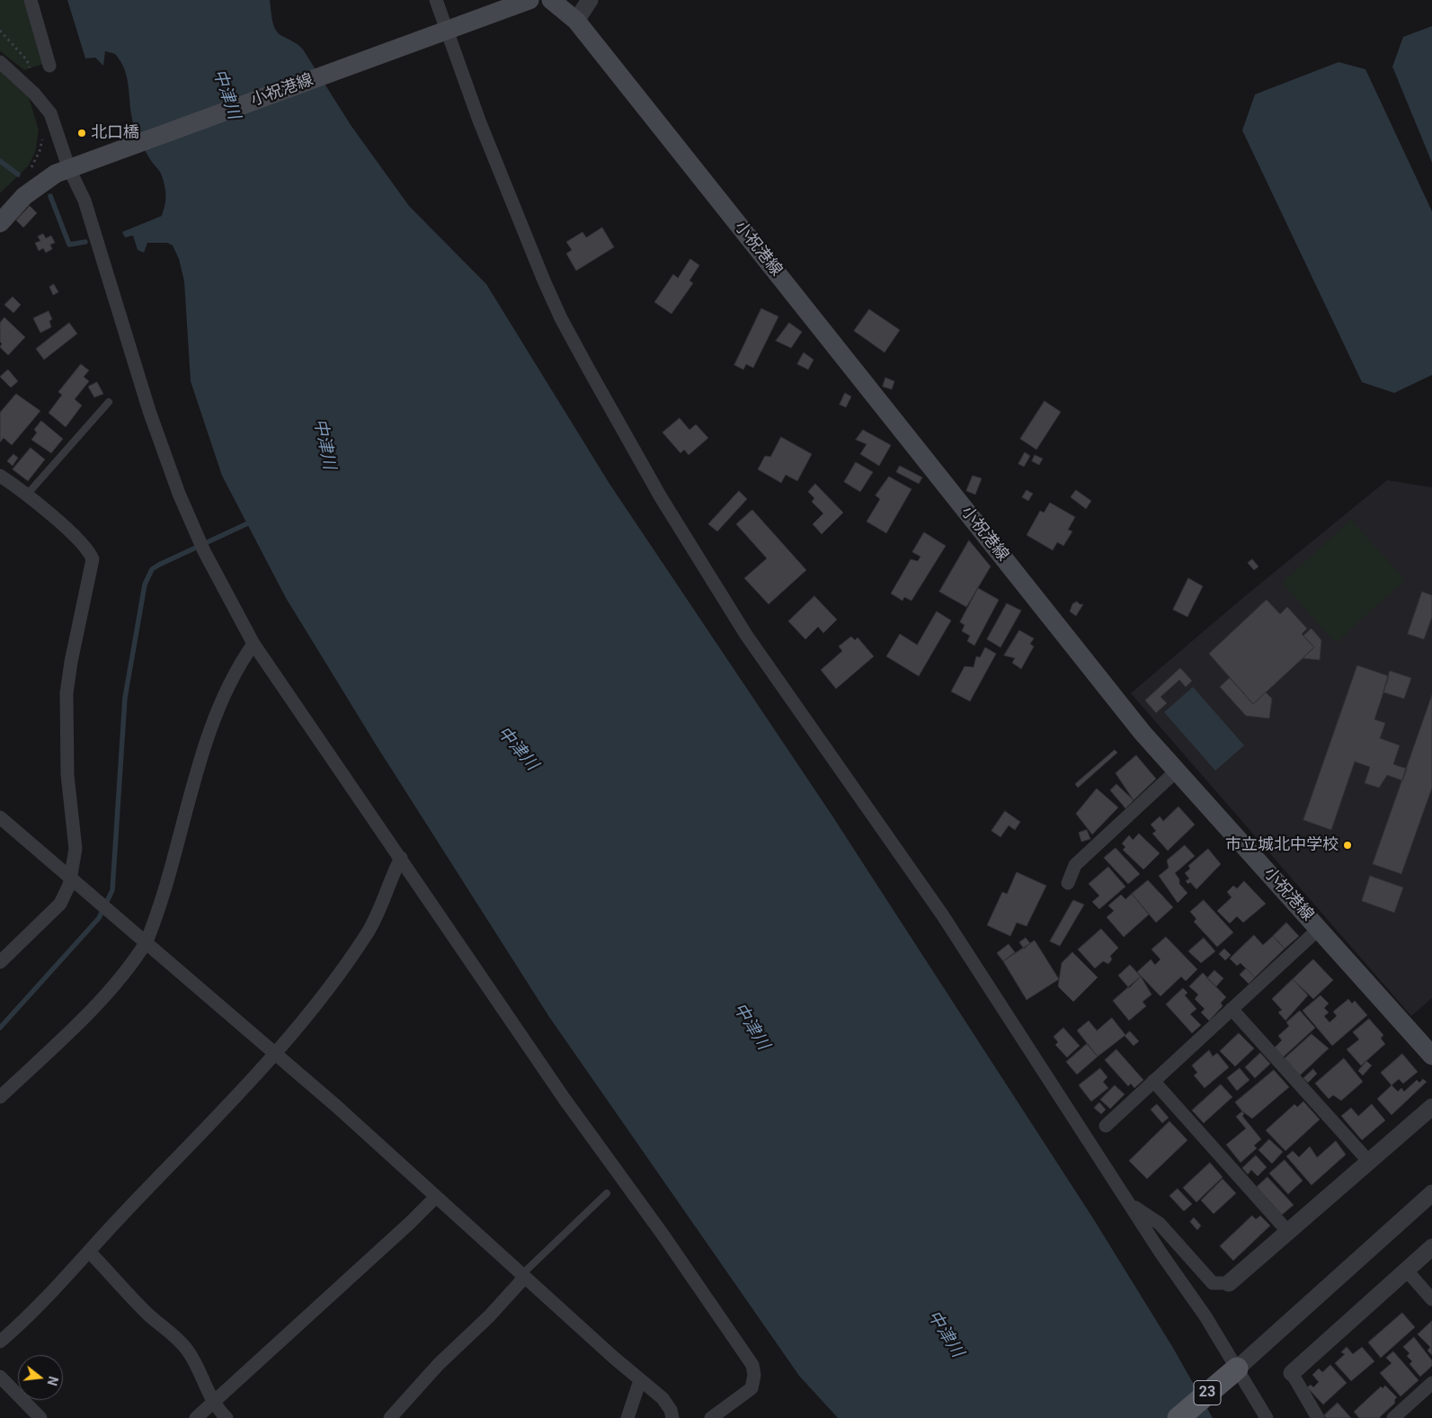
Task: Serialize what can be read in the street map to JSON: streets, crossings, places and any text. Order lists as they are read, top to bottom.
{
  "streets": {
    "main road": ["小祝港線", "23"]
  },
  "water": ["中津川"],
  "places": ["北口橋", "市立城北中学校"],
  "north": "right"
}
